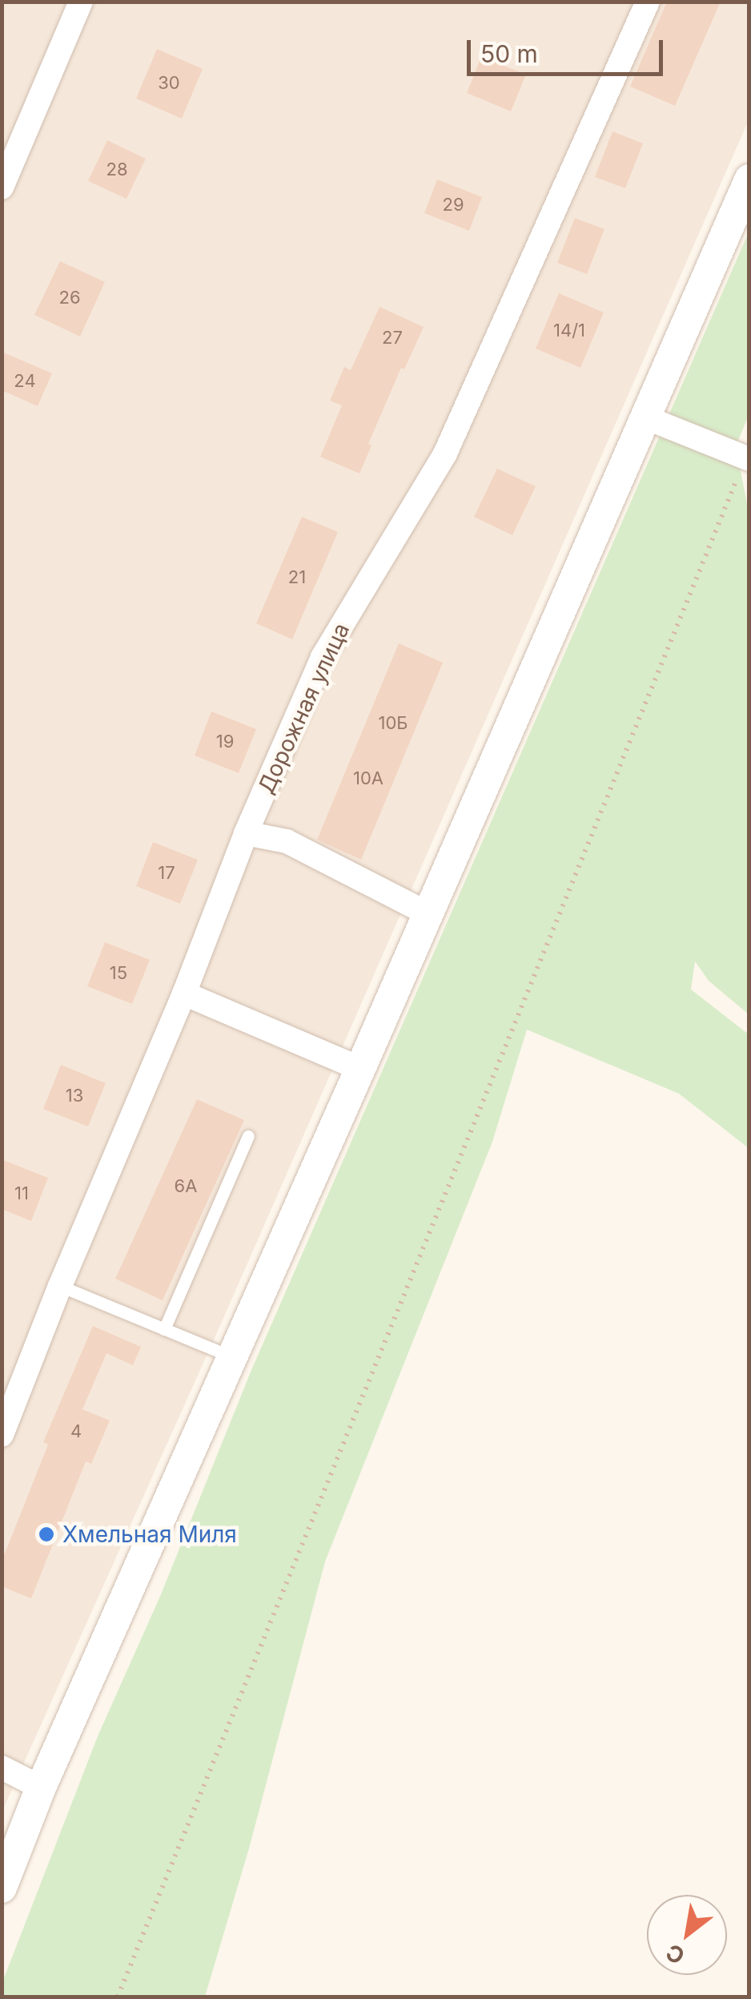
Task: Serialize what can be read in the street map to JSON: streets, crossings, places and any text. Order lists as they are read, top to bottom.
{
  "streets": {
    "street": ["Дорожная улица"]
  },
  "places": ["Хмельная Миля"],
  "house_numbers": [
    "30",
    "28",
    "29",
    "26",
    "14/1",
    "27",
    "24",
    "21",
    "10Б",
    "19",
    "10А",
    "17",
    "15",
    "13",
    "6А",
    "11",
    "4"
  ],
  "scale_bar": "50 m",
  "north": "bottom left"
}
